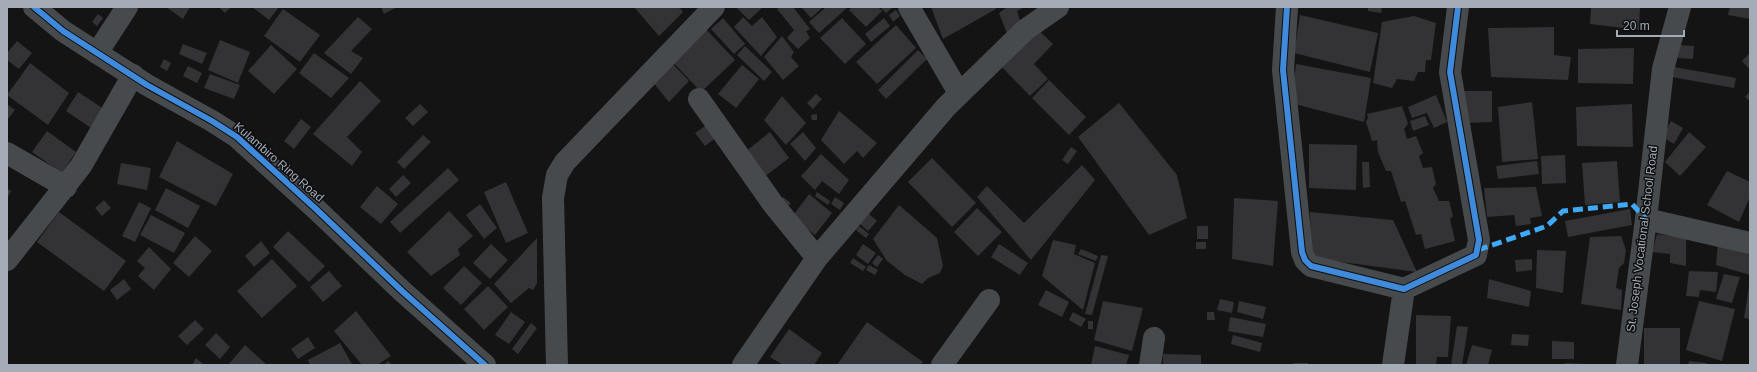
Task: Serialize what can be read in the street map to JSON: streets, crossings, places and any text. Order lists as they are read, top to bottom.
{
  "streets": {
    "street": ["Kulambiro Ring Road", "St. Joseph Vocational School Road"]
  },
  "scale_bar": "20 m"
}
